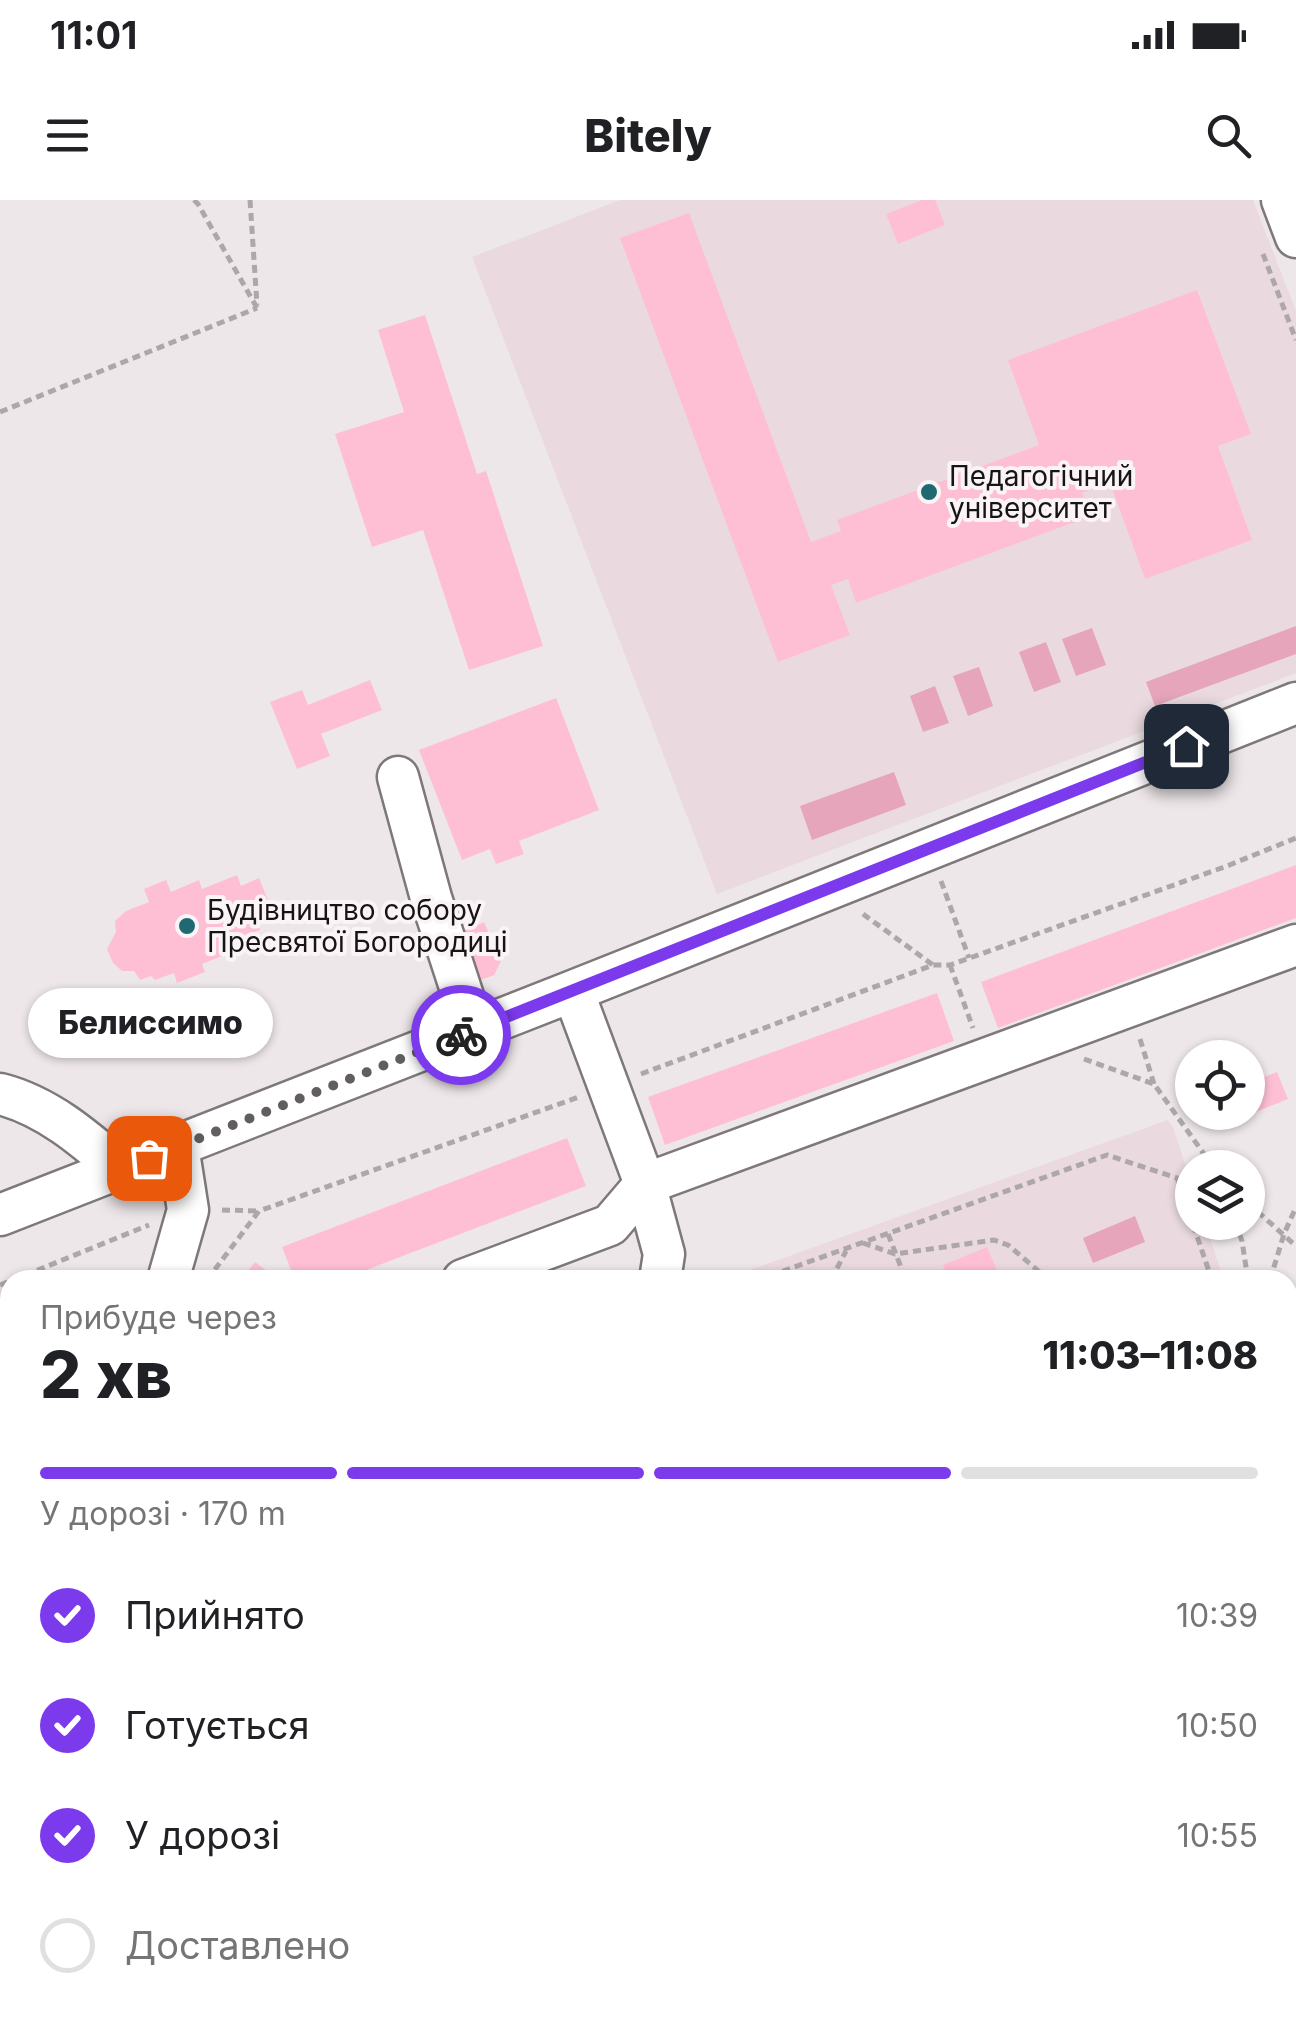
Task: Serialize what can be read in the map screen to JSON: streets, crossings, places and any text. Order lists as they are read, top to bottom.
{
  "places": ["Педагогічний університет", "Будівництво собору Пресвятої Богородиці", "Белиссимо"],
  "page": {
    "status": "11:01",
    "header": "Bitely",
    "bubble": "Белиссимо",
    "heading": ["2 хв", "Прибуде через", "11:03–11:08"],
    "bar": "У дорозі · 170 m",
    "list": [
      ["Прийнято", "10:39"],
      ["Готується", "10:50"],
      ["У дорозі", "10:55"],
      "Доставлено"
    ]
  }
}
